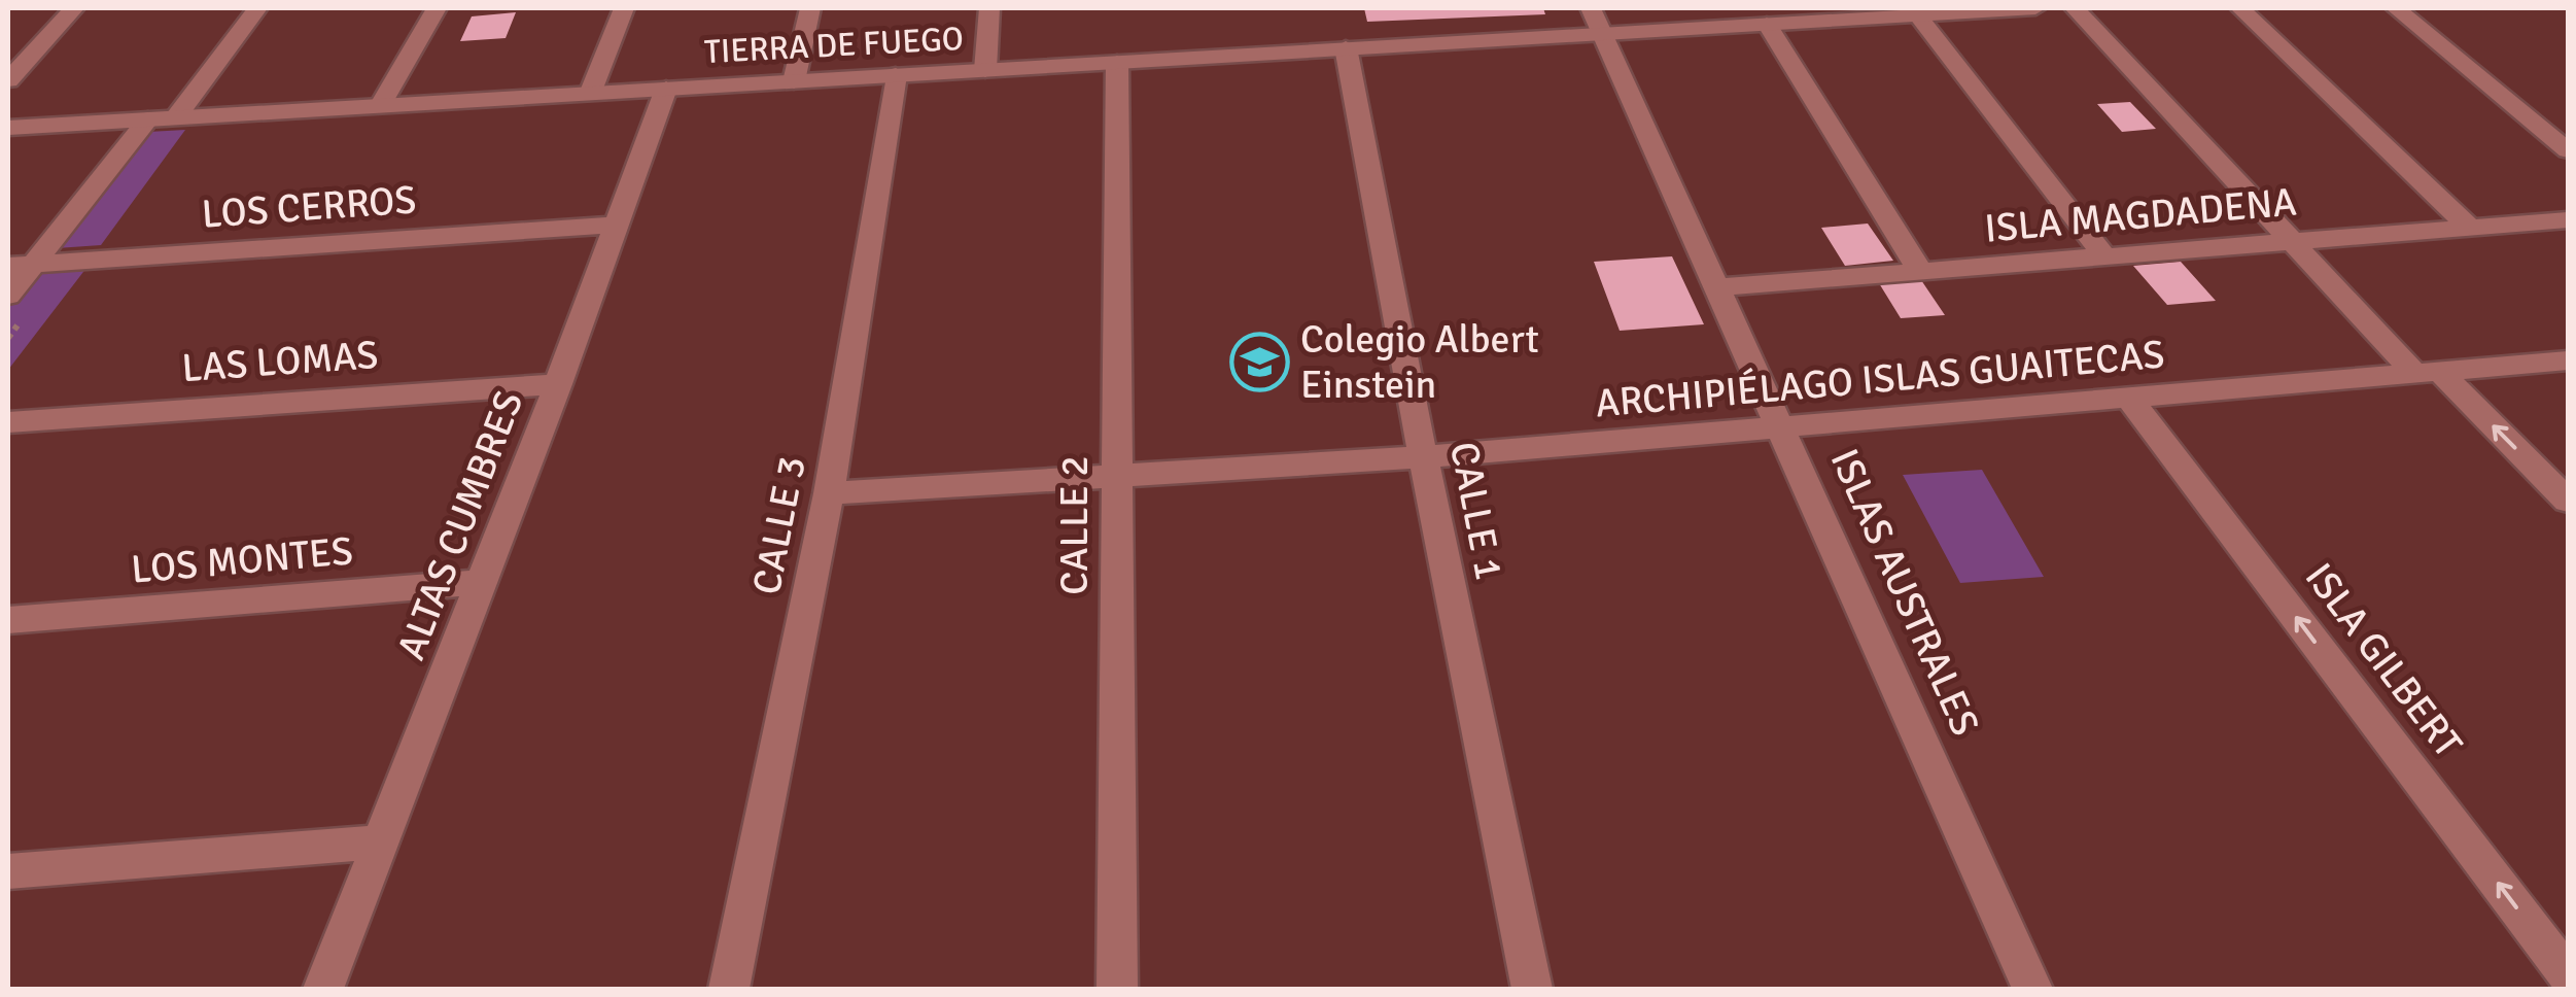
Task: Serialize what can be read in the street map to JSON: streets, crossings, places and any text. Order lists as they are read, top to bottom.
{
  "streets": {
    "street": [
      "TIERRA DE FUEGO",
      "LOS CERROS",
      "ISLA MAGDADENA",
      "LAS LOMAS",
      "ARCHIPIÉLAGO ISLAS GUAITECAS",
      "CALLE 1",
      "ALTAS CUMBRES",
      "CALLE 3",
      "CALLE 2",
      "LOS MONTES",
      "ISLAS AUSTRALES",
      "ISLA GILBERT"
    ]
  },
  "crossings": [
    ["TIERRA DE FUEGO", "CALLE 1"],
    ["TIERRA DE FUEGO", "ALTAS CUMBRES"],
    ["TIERRA DE FUEGO", "CALLE 3"],
    ["TIERRA DE FUEGO", "CALLE 2"],
    ["TIERRA DE FUEGO", "ISLAS AUSTRALES"],
    ["LOS CERROS", "ALTAS CUMBRES"],
    ["ISLA MAGDADENA", "ISLAS AUSTRALES"],
    ["LAS LOMAS", "ALTAS CUMBRES"],
    ["ARCHIPIÉLAGO ISLAS GUAITECAS", "CALLE 1"],
    ["ARCHIPIÉLAGO ISLAS GUAITECAS", "CALLE 3"],
    ["ARCHIPIÉLAGO ISLAS GUAITECAS", "CALLE 2"],
    ["ARCHIPIÉLAGO ISLAS GUAITECAS", "ISLAS AUSTRALES"],
    ["ARCHIPIÉLAGO ISLAS GUAITECAS", "ISLA GILBERT"],
    ["ALTAS CUMBRES", "LOS MONTES"]
  ],
  "places": {
    "school or university": ["Colegio Albert Einstein"]
  }
}
